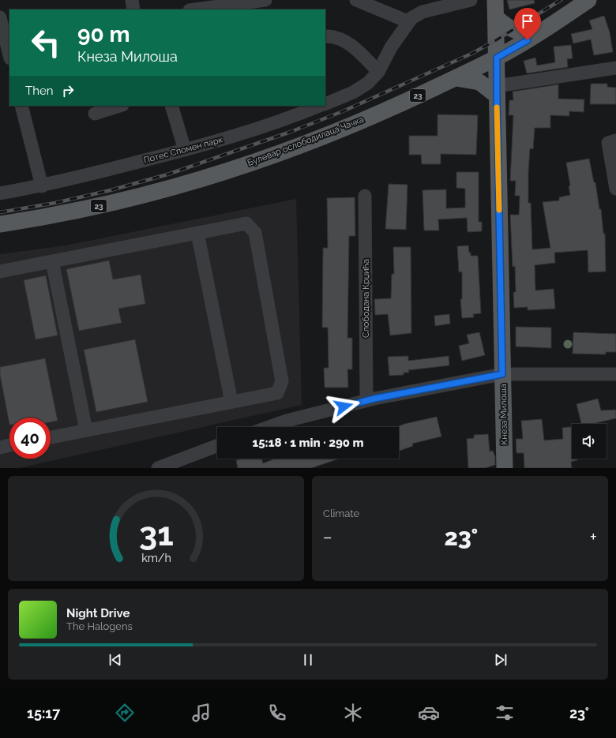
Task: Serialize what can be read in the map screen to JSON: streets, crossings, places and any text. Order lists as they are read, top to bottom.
{
  "streets": {
    "main road": ["23", "Булевар ослободилаца Чачка", "Кнеза Милоша"],
    "street": ["Потес Спомен парк", "Слободана Крџића"]
  },
  "crossings": [
    ["Булевар ослободилаца Чачка", "Кнеза Милоша"]
  ],
  "page": {
    "turn": ["90 m", "Кнеза Милоша"],
    "then": "Then",
    "limit": "40",
    "trip": "15:18 · 1 min · 290 m",
    "tile": "Climate",
    "heat": ["−", "23°", "+"],
    "song": ["Night Drive", "The Halogens"],
    "tabs": ["15:17", "23°"],
    "gauge": ["31", "km/h"]
  }
}
